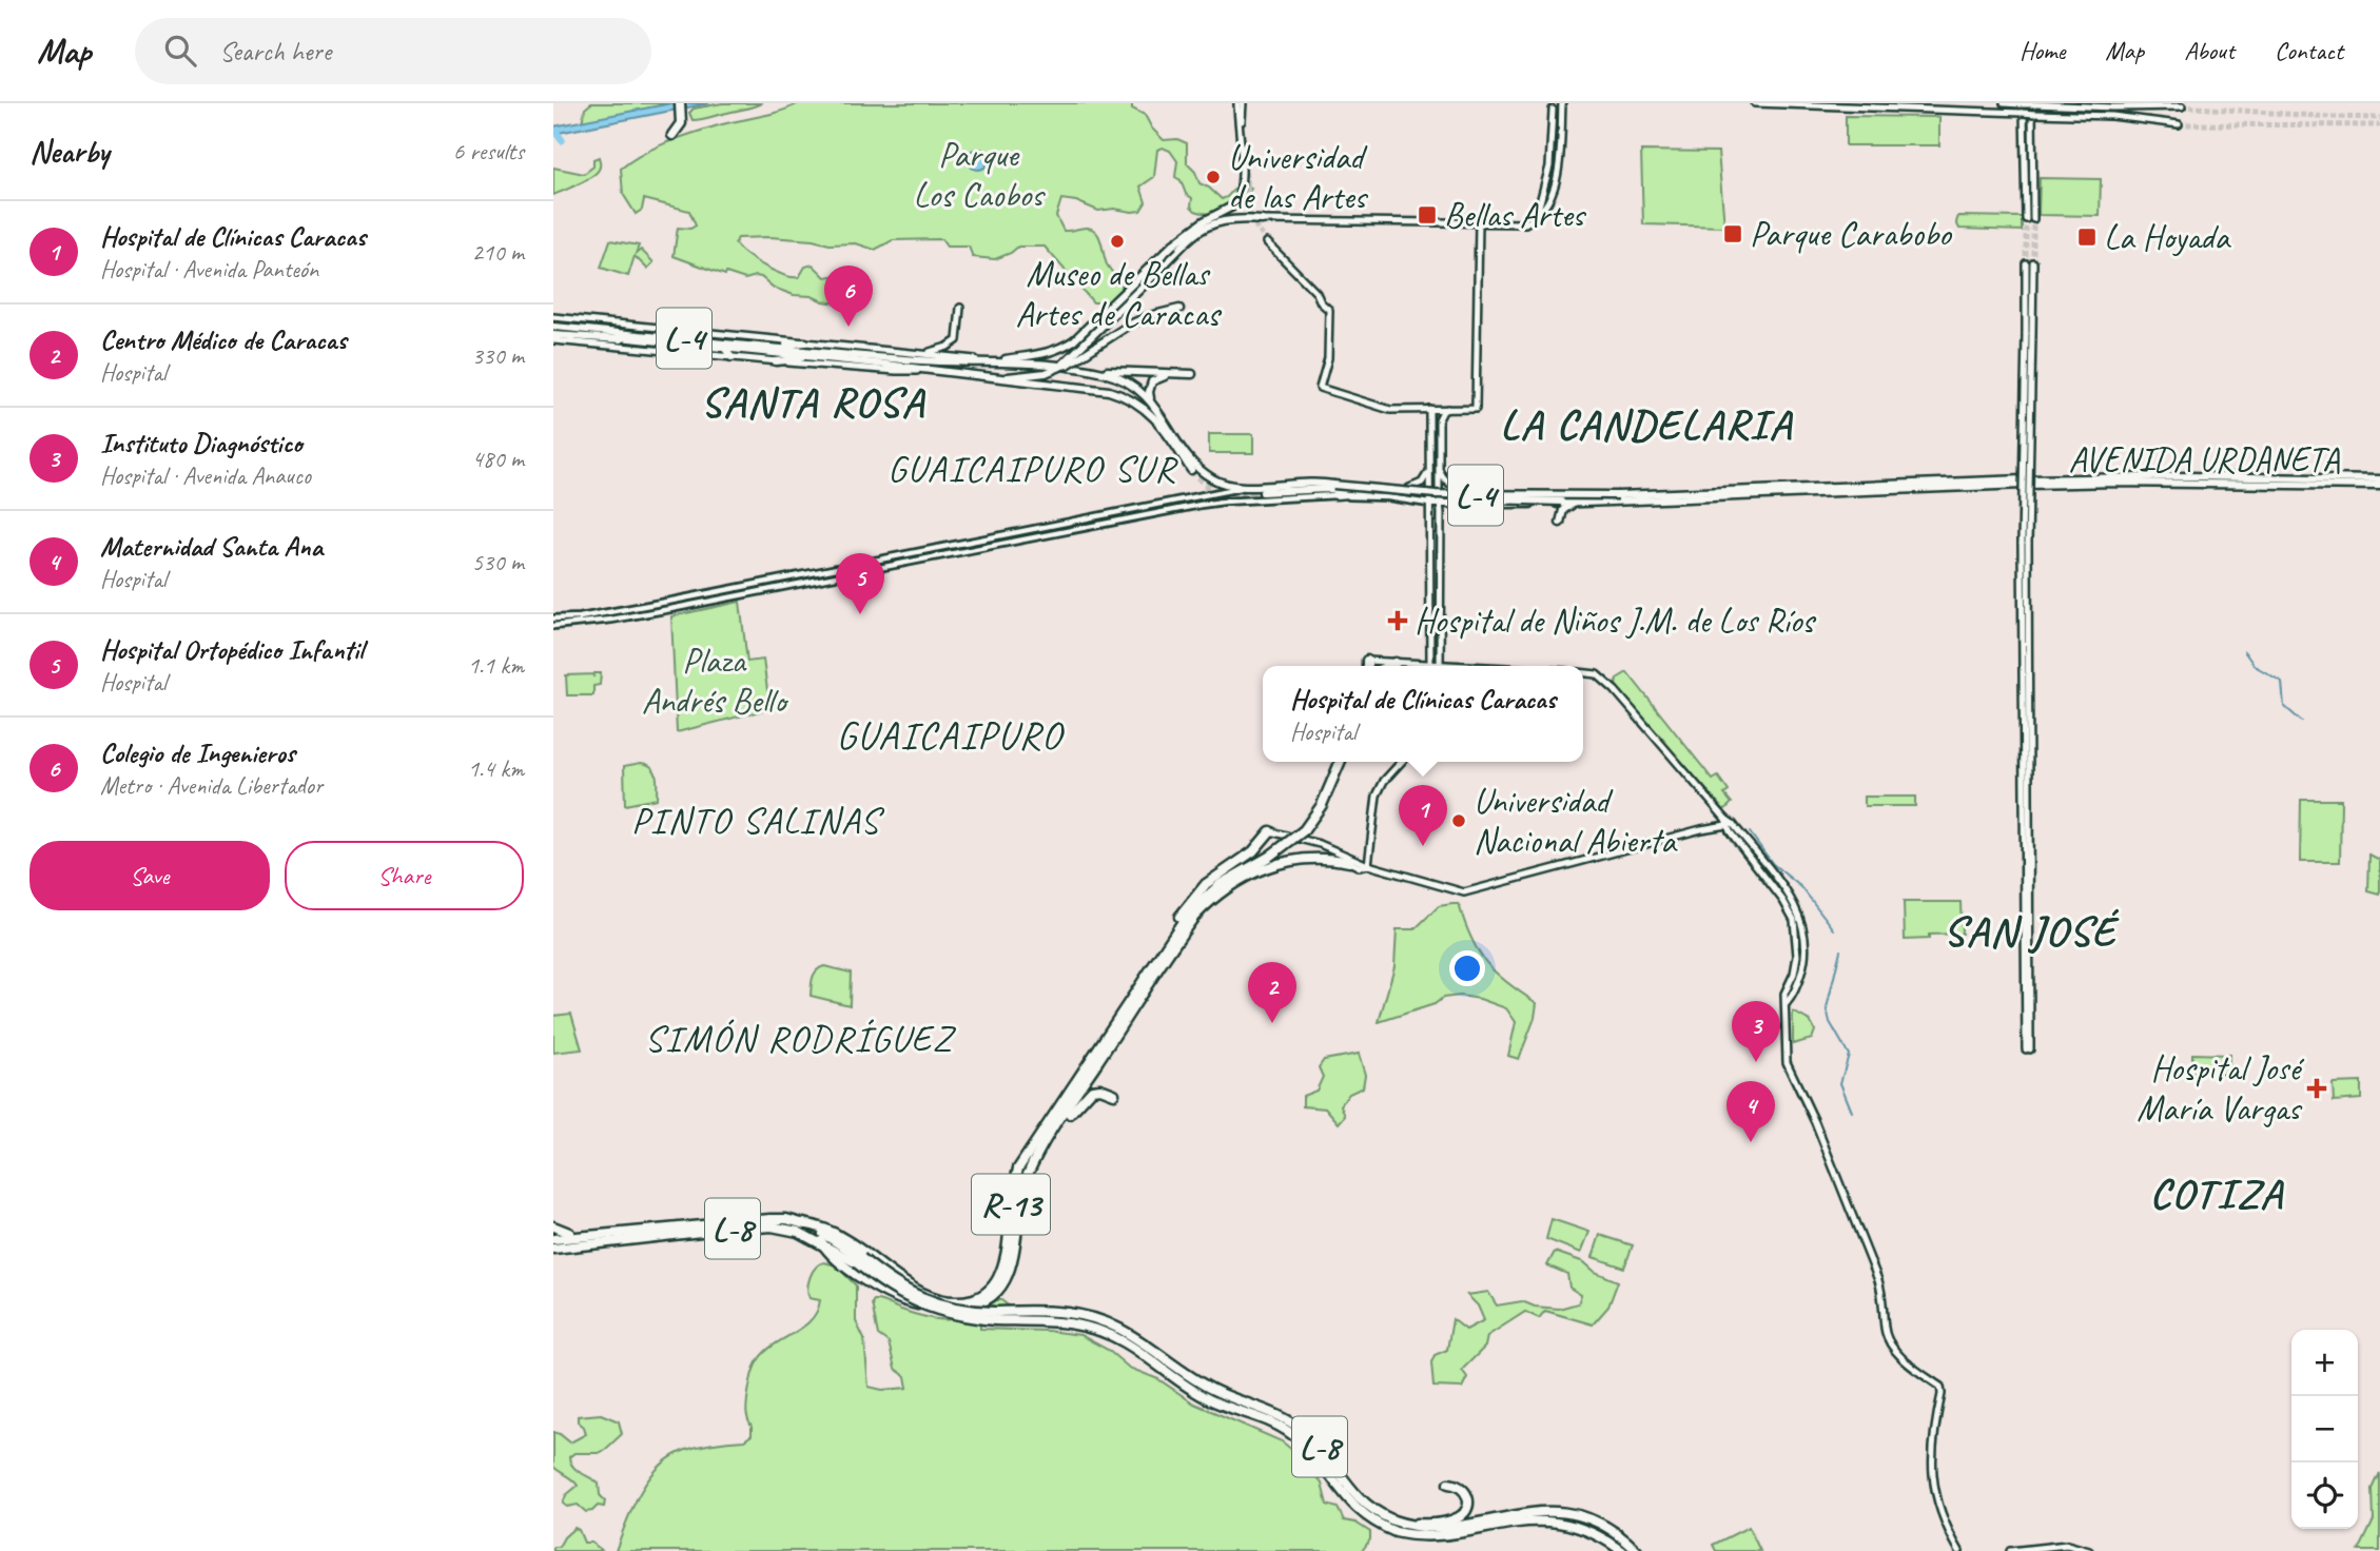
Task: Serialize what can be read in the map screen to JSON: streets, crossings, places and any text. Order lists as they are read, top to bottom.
{
  "streets": {
    "highway": ["R-13", "L-8"],
    "main road": ["L-4", "AVENIDA URDANETA"]
  },
  "crossings": [
    ["L-4", "AVENIDA URDANETA"],
    ["R-13", "L-8"]
  ],
  "districts": [
    "SANTA ROSA",
    "LA CANDELARIA",
    "GUAICAIPURO SUR",
    "GUAICAIPURO",
    "PINTO SALINAS",
    "SAN JOSÉ",
    "SIMÓN RODRÍGUEZ",
    "COTIZA"
  ],
  "parks": ["Parque Los Caobos", "Plaza Andrés Bello"],
  "places": {
    "other": ["Universidad de las Artes", "Museo de Bellas Artes de Caracas", "Universidad Nacional Abierta"],
    "transit": ["Bellas Artes", "Parque Carabobo", "La Hoyada"],
    "health": ["Hospital de Niños J.M. de Los Ríos", "Hospital José María Vargas"]
  },
  "page": {
    "header": "Map",
    "search": "Search here",
    "nav": [
      "Home",
      "Map",
      "About",
      "Contact"
    ],
    "heading": ["Nearby", "6 results"],
    "list": [
      {
        "mark": "1",
        "name": "Hospital de Clínicas Caracas",
        "note": "Hospital · Avenida Panteón",
        "value": "210 m"
      },
      {
        "mark": "2",
        "name": "Centro Médico de Caracas",
        "note": "Hospital",
        "value": "330 m"
      },
      {
        "mark": "3",
        "name": "Instituto Diagnóstico",
        "note": "Hospital · Avenida Anauco",
        "value": "480 m"
      },
      {
        "mark": "4",
        "name": "Maternidad Santa Ana",
        "note": "Hospital",
        "value": "530 m"
      },
      {
        "mark": "5",
        "name": "Hospital Ortopédico Infantil",
        "note": "Hospital",
        "value": "1.1 km"
      },
      {
        "mark": "6",
        "name": "Colegio de Ingenieros",
        "note": "Metro · Avenida Libertador",
        "value": "1.4 km"
      }
    ],
    "pins": [
      "6",
      "5",
      "1",
      "2",
      "3",
      "4"
    ],
    "popup": ["Hospital de Clínicas Caracas", "Hospital"],
    "buttons": ["Save", "Share"],
    "map_buttons": ["+", "−"]
  }
}
